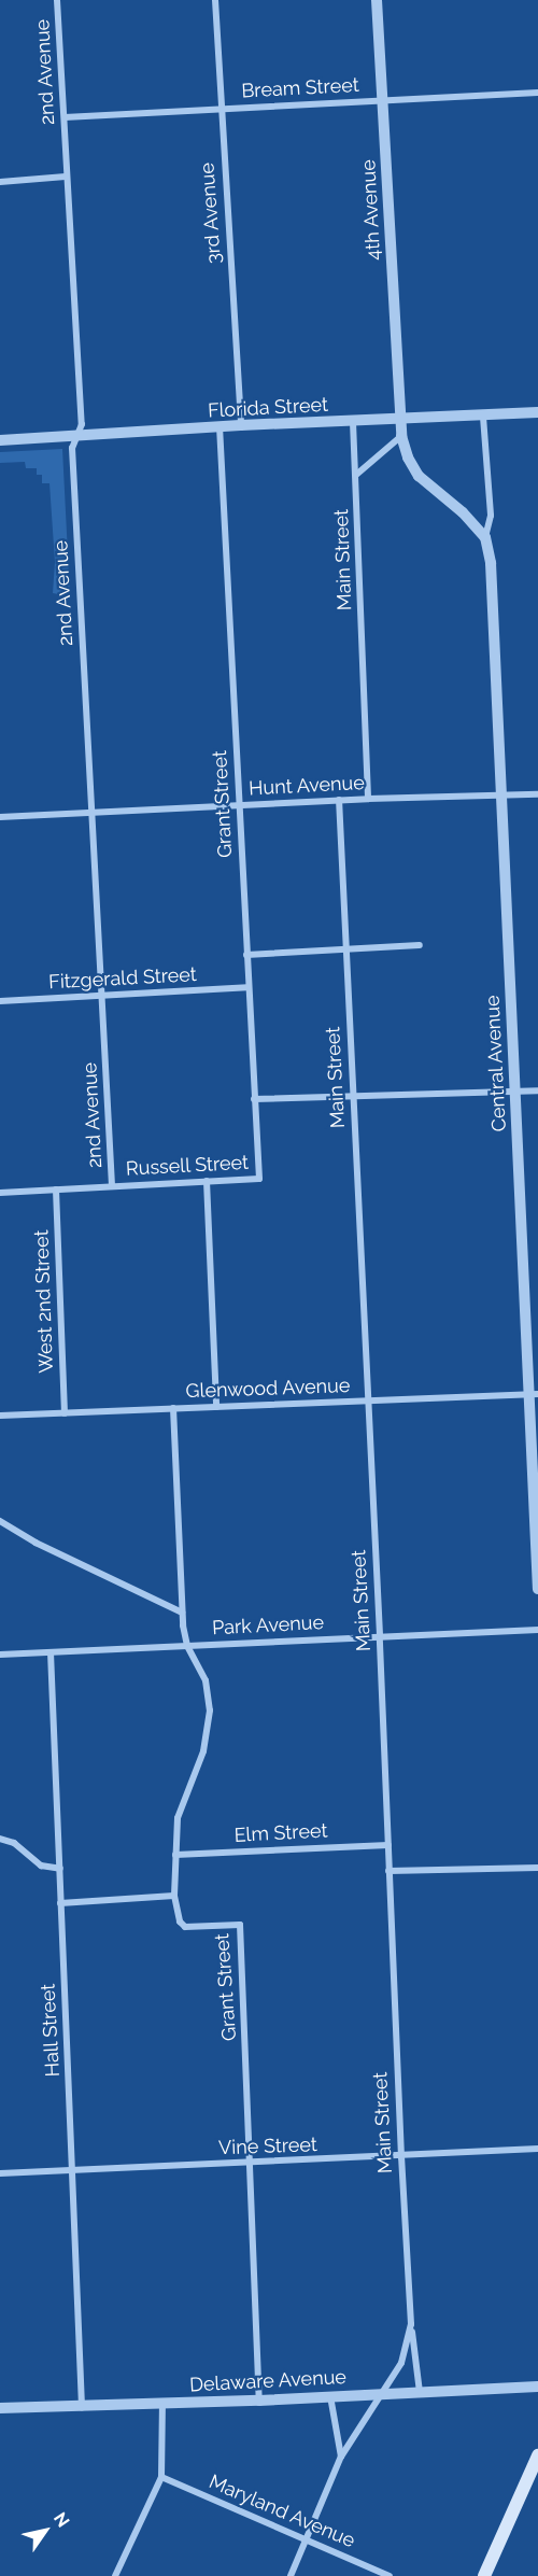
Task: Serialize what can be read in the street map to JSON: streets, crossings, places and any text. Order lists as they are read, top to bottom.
{
  "streets": {
    "street": [
      "2nd Avenue",
      "Bream Street",
      "4th Avenue",
      "3rd Avenue",
      "Florida Street",
      "Main Street",
      "Hunt Avenue",
      "Grant Street",
      "Fitzgerald Street",
      "Central Avenue",
      "Russell Street",
      "West 2nd Street",
      "Glenwood Avenue",
      "Park Avenue",
      "Elm Street",
      "Hall Street",
      "Vine Street",
      "Delaware Avenue",
      "Maryland Avenue"
    ]
  },
  "crossings": [
    ["2nd Avenue", "Bream Street"],
    ["2nd Avenue", "Florida Street"],
    ["2nd Avenue", "Hunt Avenue"],
    ["2nd Avenue", "Fitzgerald Street"],
    ["2nd Avenue", "Russell Street"],
    ["Bream Street", "4th Avenue"],
    ["Bream Street", "3rd Avenue"],
    ["4th Avenue", "Florida Street"],
    ["3rd Avenue", "Florida Street"],
    ["Florida Street", "Main Street"],
    ["Florida Street", "Grant Street"],
    ["Florida Street", "Central Avenue"],
    ["Main Street", "Hunt Avenue"],
    ["Main Street", "Glenwood Avenue"],
    ["Main Street", "Park Avenue"],
    ["Main Street", "Elm Street"],
    ["Main Street", "Vine Street"],
    ["Main Street", "Delaware Avenue"],
    ["Main Street", "Maryland Avenue"],
    ["Hunt Avenue", "Grant Street"],
    ["Hunt Avenue", "Central Avenue"],
    ["Grant Street", "Fitzgerald Street"],
    ["Grant Street", "Russell Street"],
    ["Grant Street", "Glenwood Avenue"],
    ["Grant Street", "Park Avenue"],
    ["Grant Street", "Elm Street"],
    ["Grant Street", "Vine Street"],
    ["Grant Street", "Delaware Avenue"],
    ["Central Avenue", "Glenwood Avenue"],
    ["Russell Street", "West 2nd Street"],
    ["West 2nd Street", "Glenwood Avenue"],
    ["Park Avenue", "Hall Street"],
    ["Hall Street", "Vine Street"],
    ["Hall Street", "Delaware Avenue"]
  ],
  "north": "top right"
}
